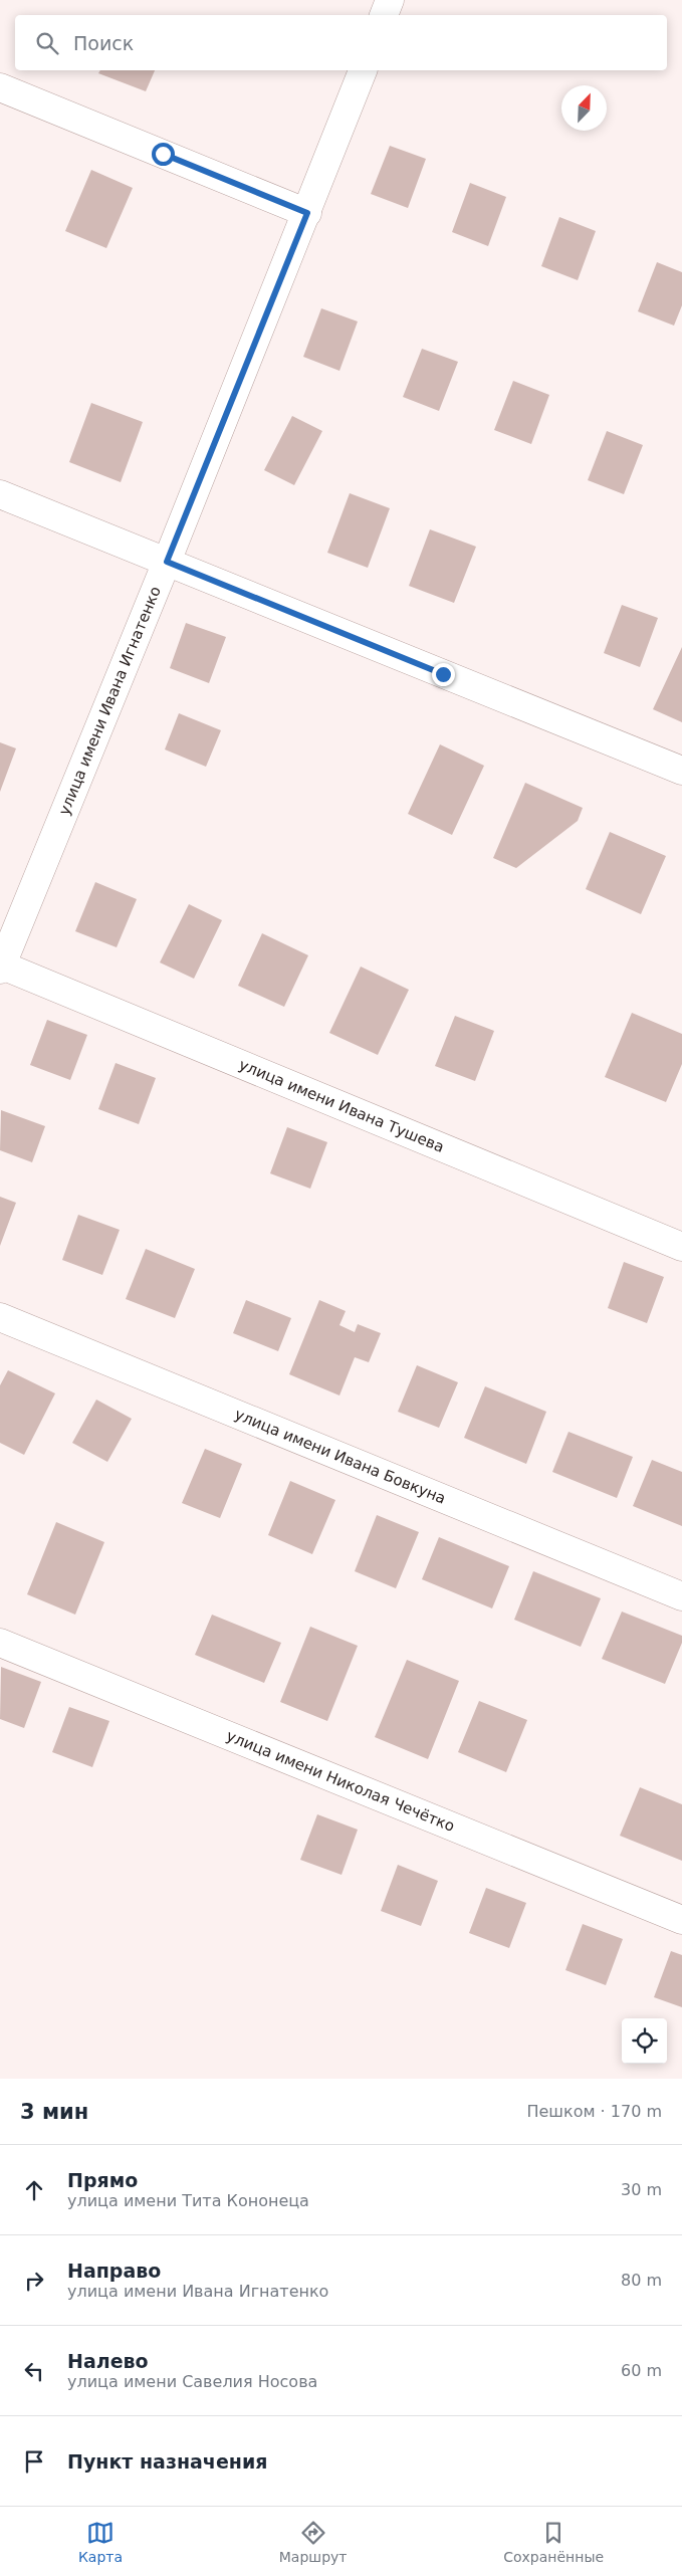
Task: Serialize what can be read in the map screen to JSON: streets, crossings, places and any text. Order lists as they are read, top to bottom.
{
  "streets": {
    "street": [
      "улица имени Ивана Игнатенко",
      "улица имени Ивана Тушева",
      "улица имени Ивана Бовкуна",
      "улица имени Николая Чечётко"
    ]
  },
  "crossings": [
    ["улица имени Ивана Игнатенко", "улица имени Ивана Тушева"]
  ],
  "north": "top right",
  "page": {
    "search": "Поиск",
    "heading": ["3 мин", "Пешком · 170 m"],
    "list": [
      ["Прямо", "улица имени Тита Кононеца", "30 m"],
      ["Направо", "улица имени Ивана Игнатенко", "80 m"],
      ["Налево", "улица имени Савелия Носова", "60 m"],
      "Пункт назначения"
    ],
    "nav": ["Карта", "Маршрут", "Сохранённые"]
  }
}
